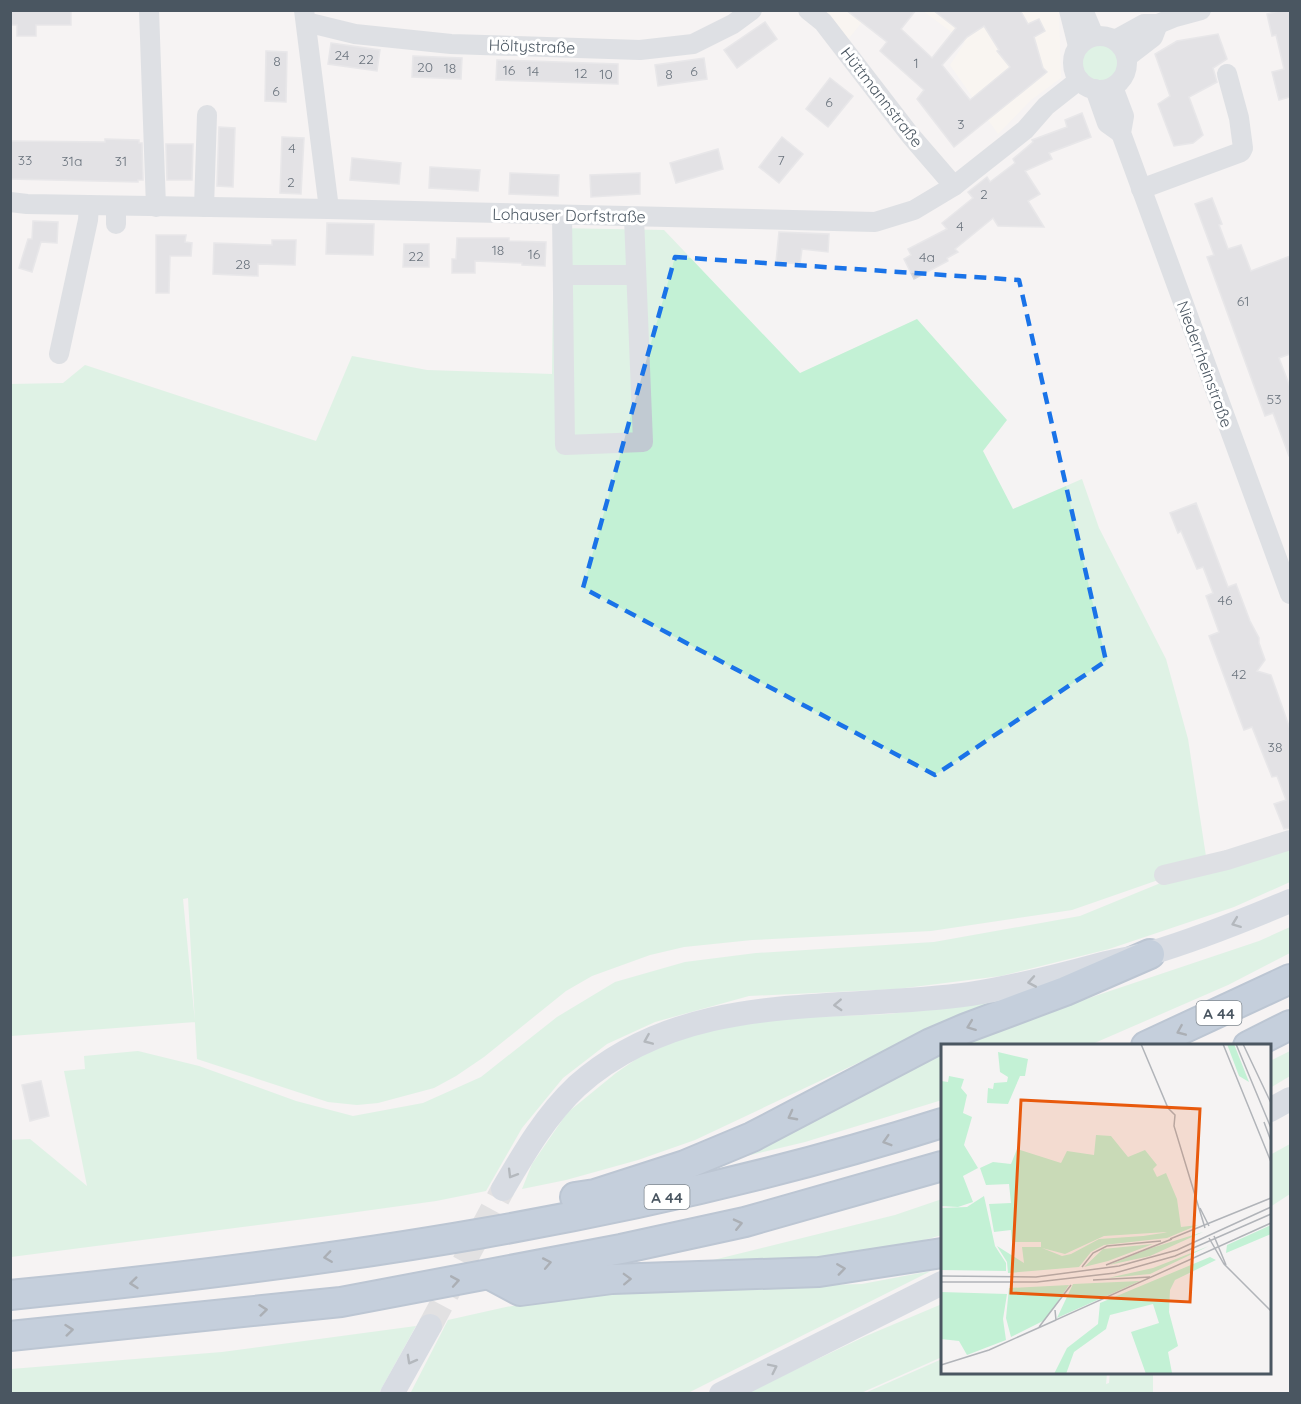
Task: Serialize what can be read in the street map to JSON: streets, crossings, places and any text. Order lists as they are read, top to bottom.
{
  "streets": {
    "highway": ["A 44"],
    "street": [
      "Höltystraße",
      "Hüttmannstraße",
      "Lohauser Dorfstraße",
      "Niederrheinstraße"
    ]
  },
  "crossings": [
    ["Hüttmannstraße", "Lohauser Dorfstraße"],
    ["Lohauser Dorfstraße", "Niederrheinstraße"]
  ],
  "house_numbers": [
    "24",
    "22",
    "8",
    "1",
    "20",
    "18",
    "16",
    "14",
    "6",
    "12",
    "10",
    "8",
    "6",
    "6",
    "3",
    "4",
    "33",
    "7",
    "31a",
    "31",
    "2",
    "2",
    "4",
    "18",
    "16",
    "22",
    "4a",
    "28",
    "61",
    "53",
    "46",
    "42",
    "38"
  ]
}
